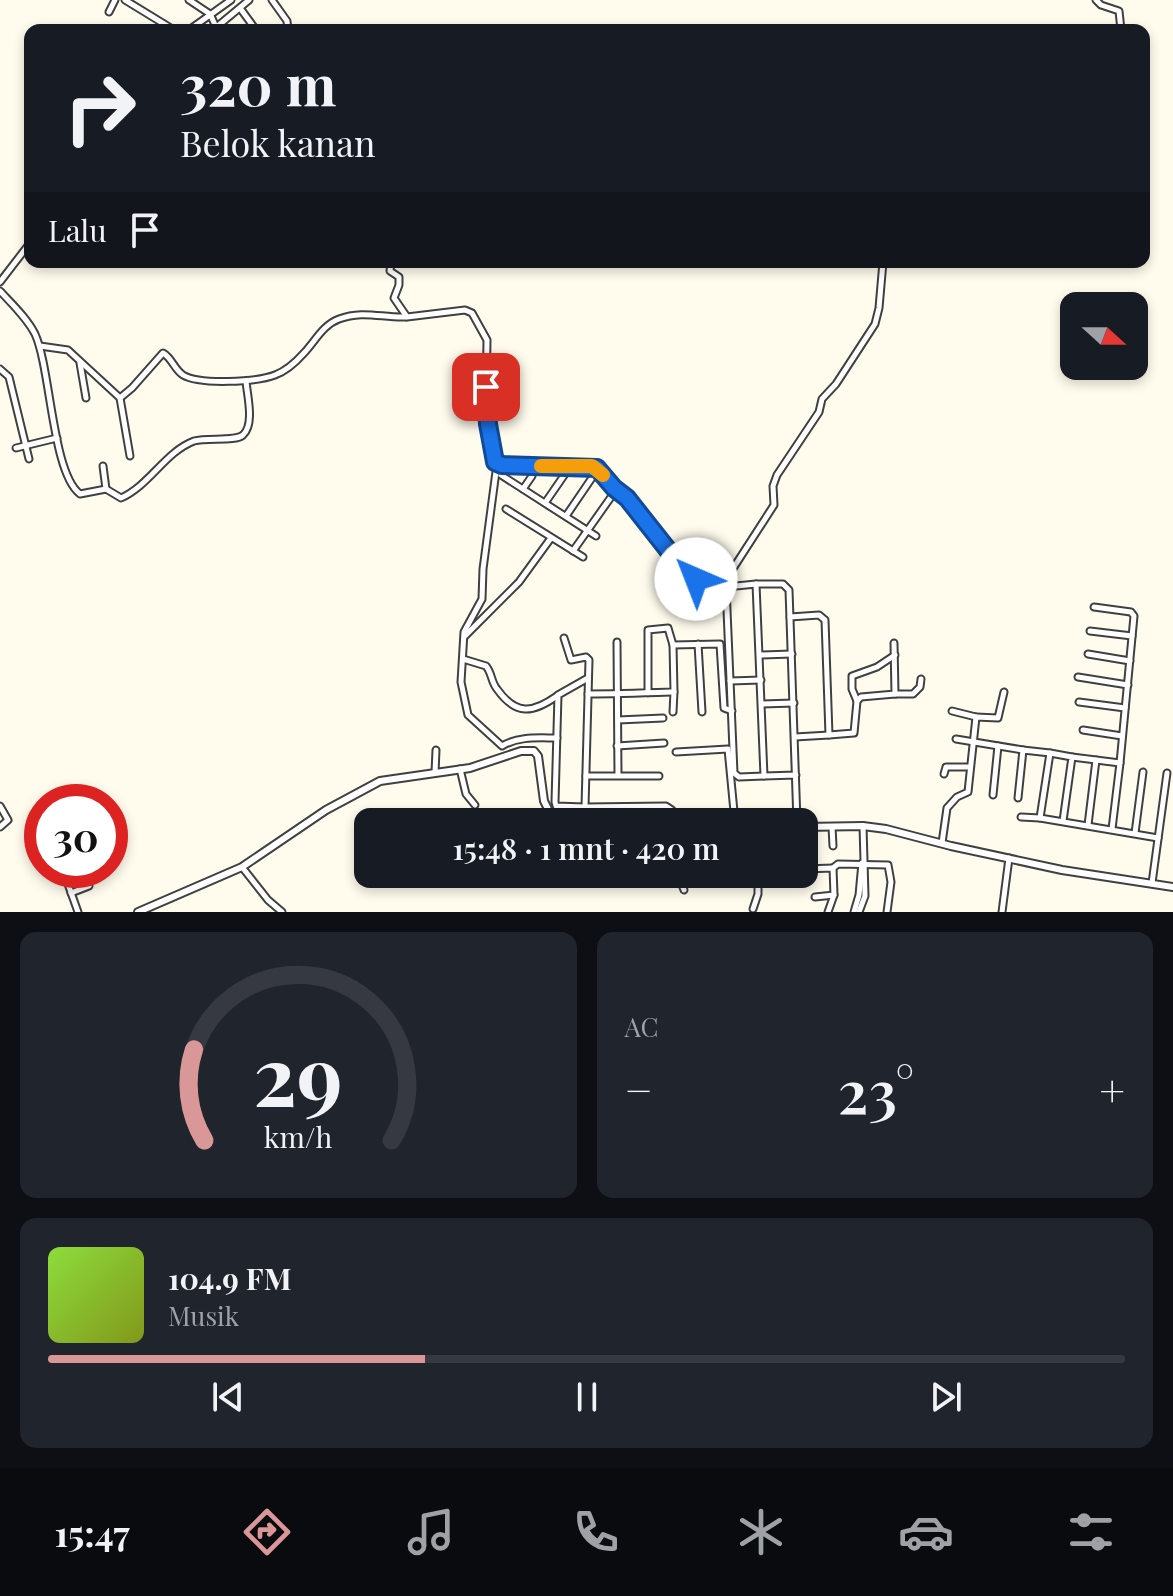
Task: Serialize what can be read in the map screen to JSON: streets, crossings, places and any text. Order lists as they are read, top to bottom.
{
  "north": "right",
  "page": {
    "turn": ["320 m", "Belok kanan"],
    "then": "Lalu",
    "limit": "30",
    "trip": "15:48 · 1 mnt · 420 m",
    "tile": "AC",
    "heat": ["−", "23°", "+"],
    "song": ["104.9 FM", "Musik"],
    "tabs": "15:47",
    "gauge": ["29", "km/h"]
  }
}
